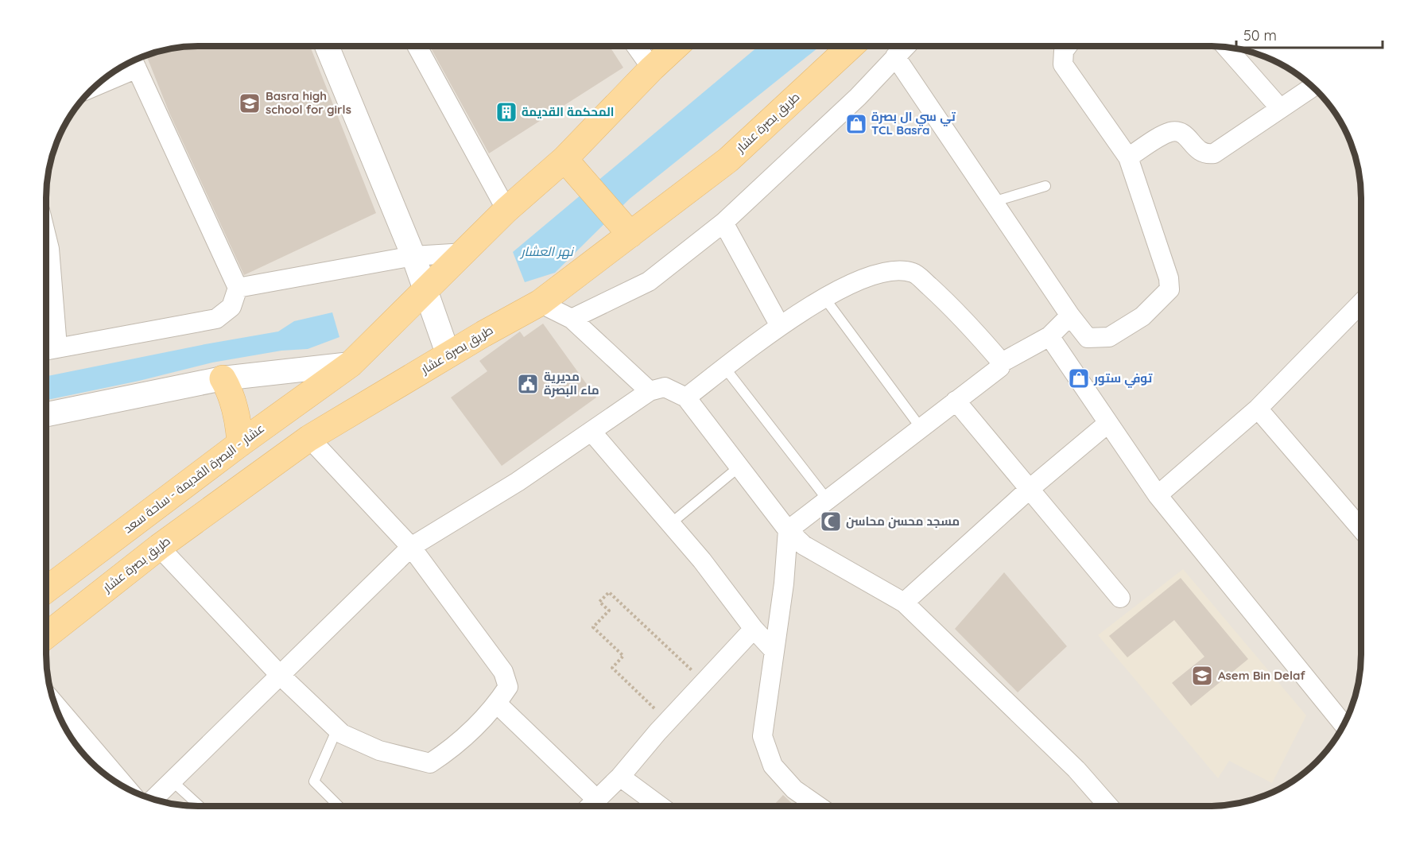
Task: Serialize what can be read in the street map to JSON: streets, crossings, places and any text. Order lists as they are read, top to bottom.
{
  "streets": {
    "main road": ["طريق بصرة عشار", "عشار - البصرة القديمة - ساحة سعد"]
  },
  "water": ["نهر العشار"],
  "places": {
    "school or university": ["Basra high school for girls", "Asem Bin Delaf"],
    "building": ["المحكمة القديمة"],
    "shop": ["تي سي ال بصرة TCL Basra", "توفي ستور"],
    "public building": ["مديرية ماء البصرة"],
    "mosque": ["مسجد محسن محاسن"]
  },
  "scale_bar": "50 m"
}
